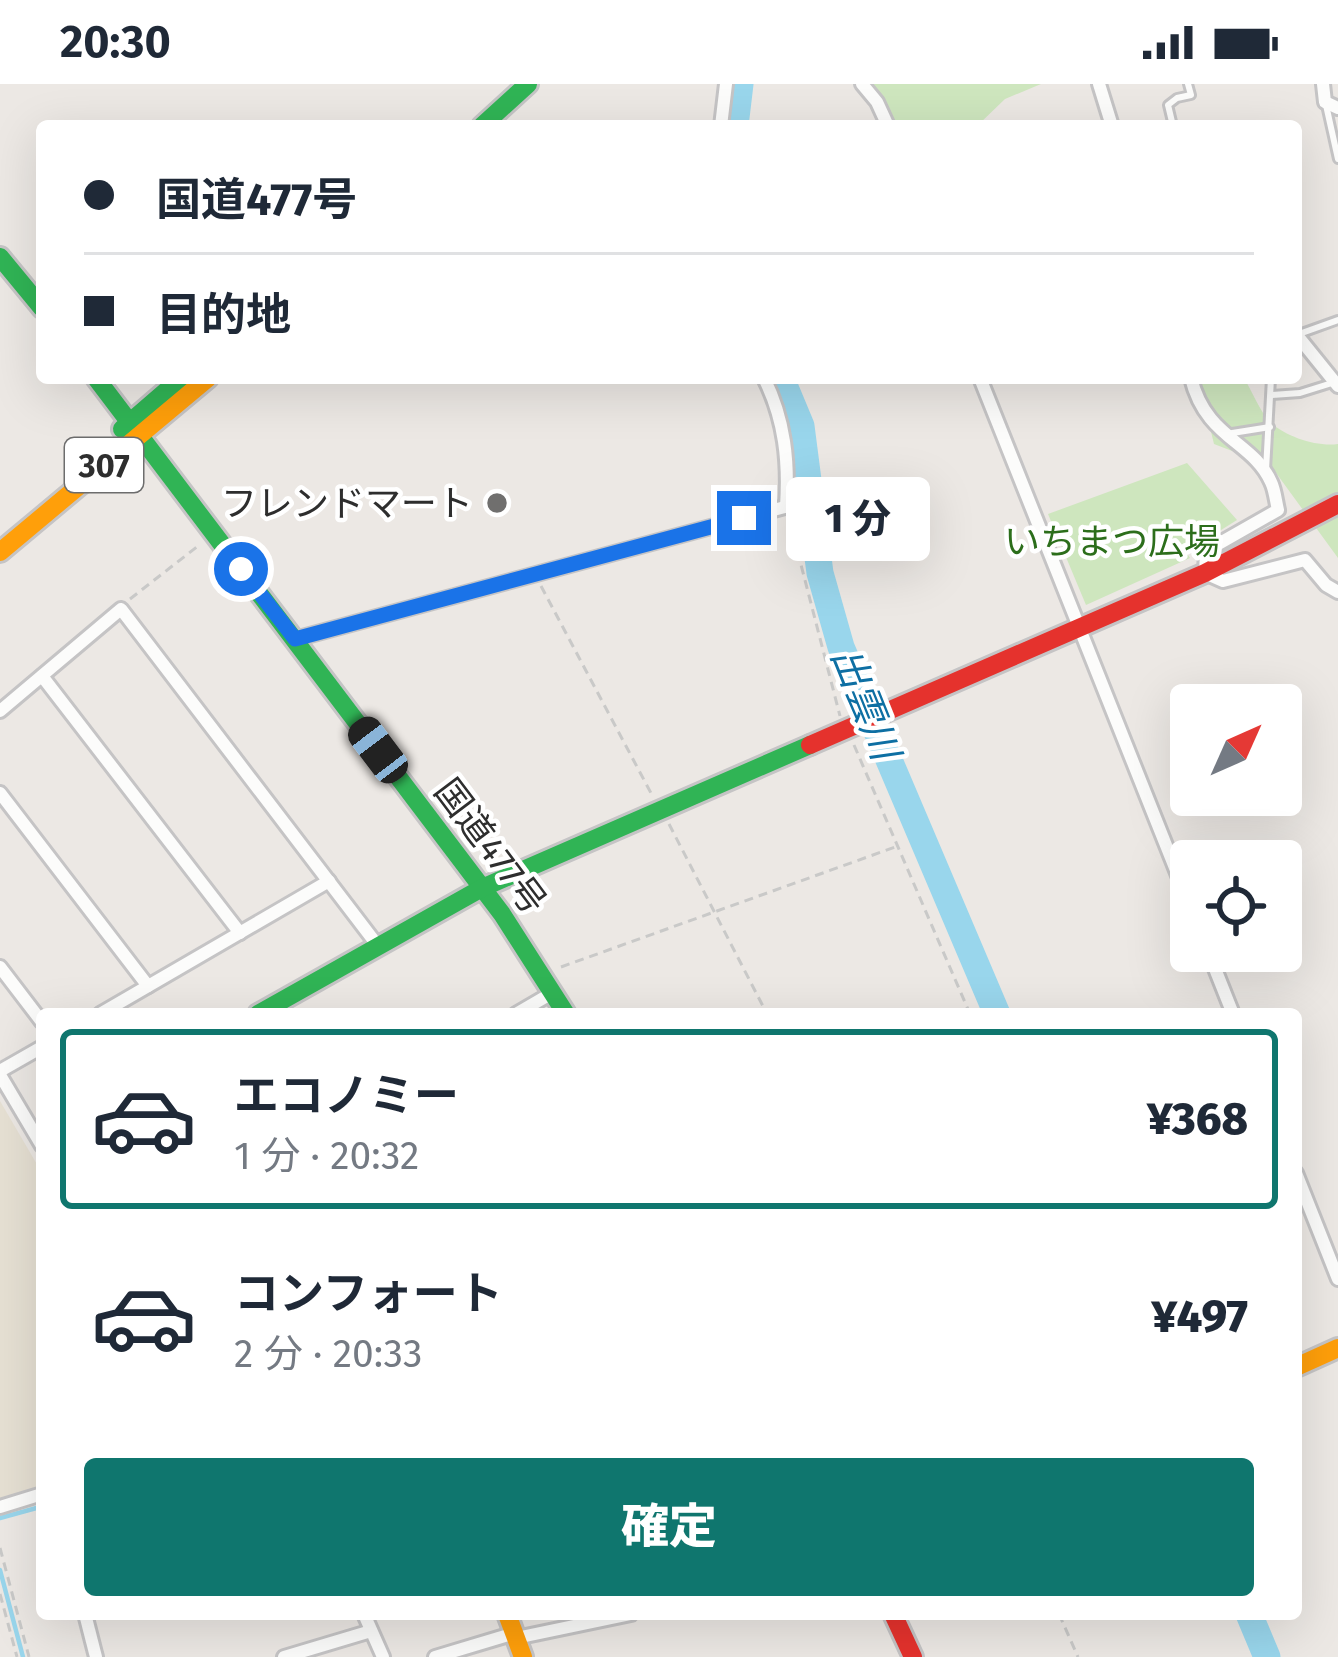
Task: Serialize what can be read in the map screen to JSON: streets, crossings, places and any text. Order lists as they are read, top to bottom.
{
  "streets": {
    "main road": ["307", "国道477号"]
  },
  "crossings": [
    ["307", "国道477号"]
  ],
  "water": ["出雲川"],
  "parks": ["いちまつ広場"],
  "places": ["フレンドマート"],
  "north": "top right",
  "page": {
    "status": "20:30",
    "banner": ["国道477号", "目的地"],
    "bubble": "1 分",
    "list": [
      {
        "name": "エコノミー",
        "note": "1 分 · 20:32",
        "value": "¥368"
      },
      {
        "name": "コンフォート",
        "note": "2 分 · 20:33",
        "value": "¥497"
      }
    ],
    "buttons": "確定"
  }
}
